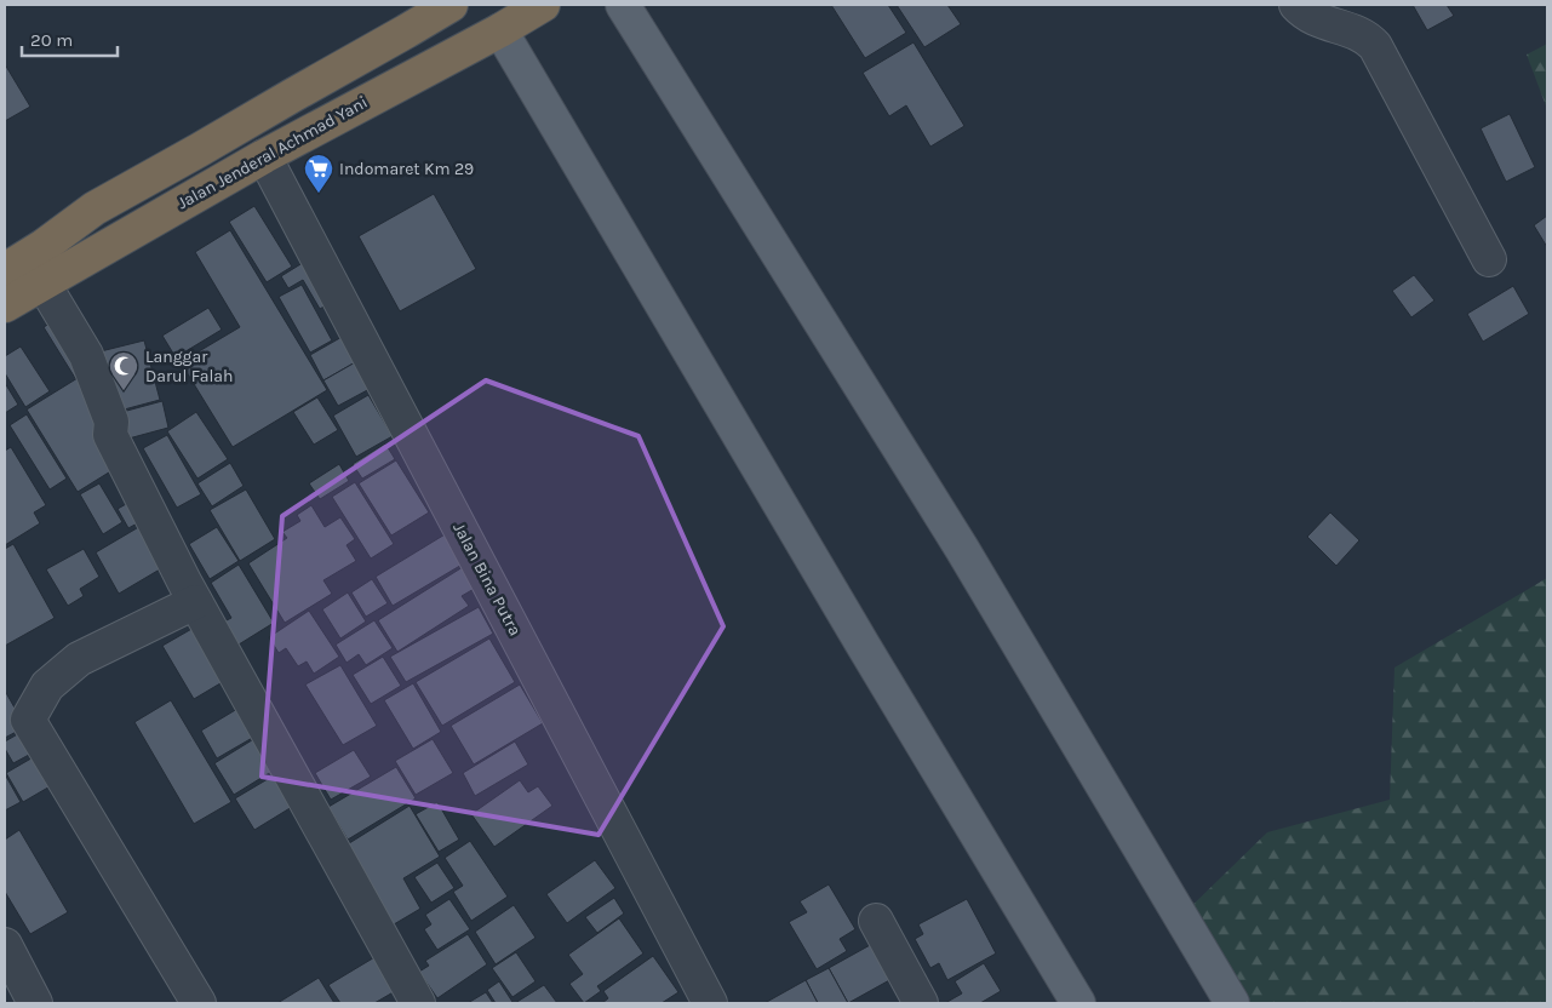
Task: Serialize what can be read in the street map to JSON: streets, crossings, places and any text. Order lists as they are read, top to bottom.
{
  "streets": {
    "highway": ["Jalan Jenderal Achmad Yani"],
    "street": ["Jalan Bina Putra"]
  },
  "crossings": [
    ["Jalan Jenderal Achmad Yani", "Jalan Bina Putra"]
  ],
  "places": {
    "supermarket": ["Indomaret Km 29"],
    "mosque": ["Langgar Darul Falah"]
  },
  "scale_bar": "20 m"
}
